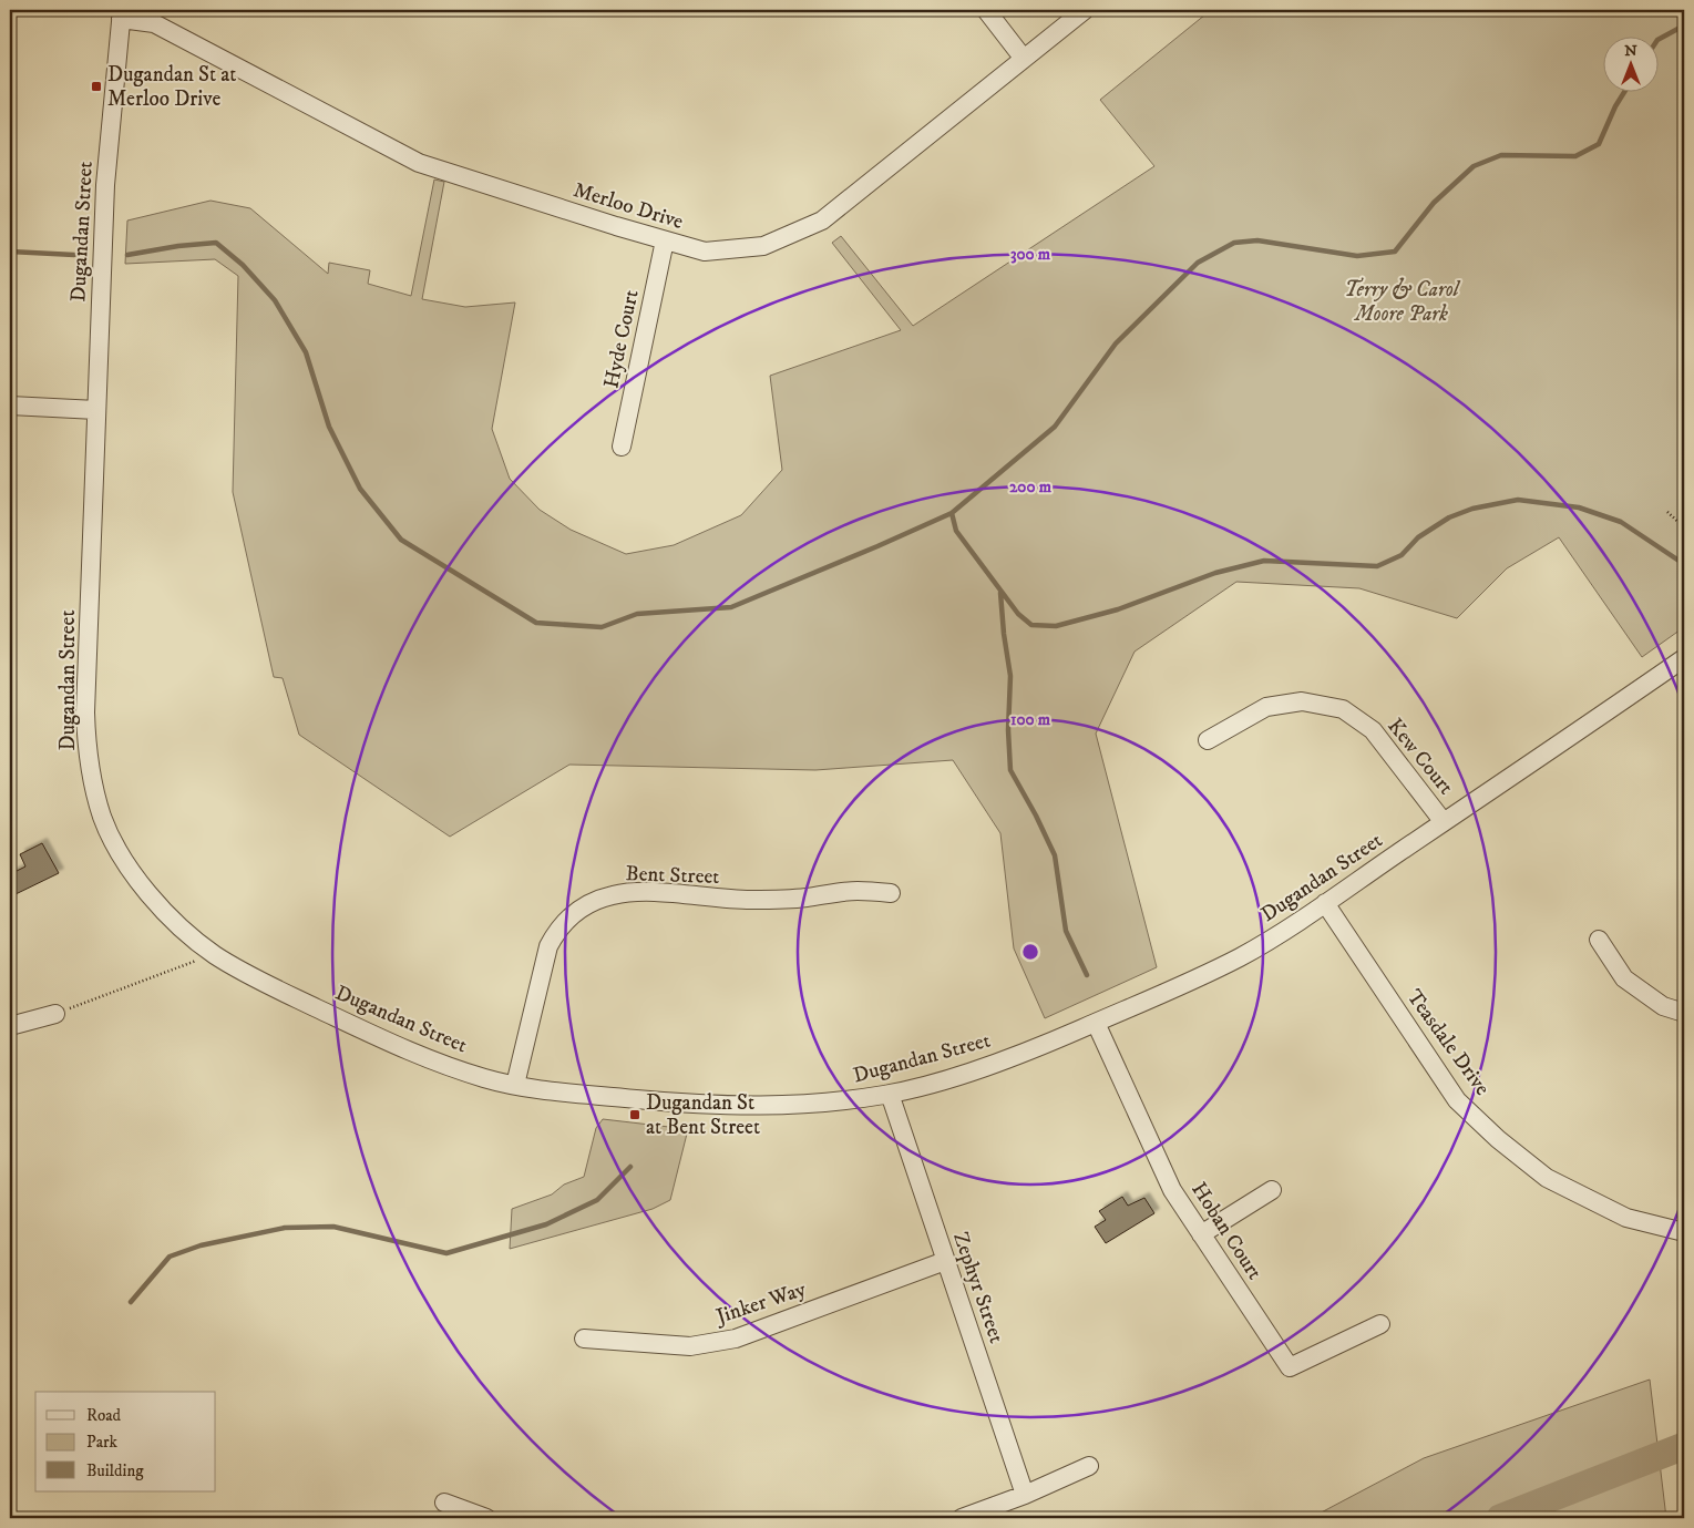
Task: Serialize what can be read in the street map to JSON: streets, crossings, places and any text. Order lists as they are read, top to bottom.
{
  "streets": {
    "street": [
      "Merloo Drive",
      "Dugandan Street",
      "Hyde Court",
      "Kew Court",
      "Bent Street",
      "Teasdale Drive",
      "Hoban Court",
      "Zephyr Street",
      "Jinker Way"
    ]
  },
  "crossings": [
    ["Merloo Drive", "Dugandan Street"],
    ["Merloo Drive", "Hyde Court"],
    ["Dugandan Street", "Kew Court"],
    ["Dugandan Street", "Bent Street"],
    ["Dugandan Street", "Teasdale Drive"],
    ["Dugandan Street", "Hoban Court"],
    ["Dugandan Street", "Zephyr Street"],
    ["Zephyr Street", "Jinker Way"]
  ],
  "parks": ["Terry & Carol Moore Park"],
  "places": {
    "transit": ["Dugandan St at Merloo Drive", "Dugandan St at Bent Street"]
  },
  "legend": ["Road", "Park", "Building"],
  "north": "top",
  "rings": ["300 m", "200 m", "100 m"]
}
